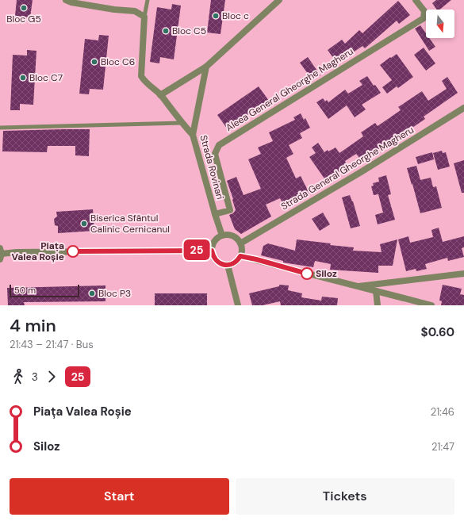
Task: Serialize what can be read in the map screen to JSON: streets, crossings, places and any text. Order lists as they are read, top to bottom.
{
  "streets": {
    "street": ["Aleea General Gheorghe Magheru", "Strada Rovinari", "Strada General Gheorghe Magheru"]
  },
  "crossings": [
    ["Aleea General Gheorghe Magheru", "Strada Rovinari"],
    ["Strada Rovinari", "Strada General Gheorghe Magheru"]
  ],
  "places": [
    "Bloc G5",
    "Bloc c",
    "Bloc C5",
    "Bloc C6",
    "Bloc C7",
    "Biserica Sfântul Calinic Cernicanul",
    "Piața Valea Roșie",
    "Siloz",
    "Bloc P3"
  ],
  "lines": ["bus line 25"],
  "scale_bar": "50 m",
  "north": "bottom",
  "page": {
    "on_map": "25",
    "scale": "50 m",
    "heading": ["4 min", "21:43 – 21:47 · Bus", "$0.60"],
    "legs": ["3", "25"],
    "list": [
      {
        "name": "Piața Valea Roșie",
        "value": "21:46"
      },
      {
        "name": "Siloz",
        "value": "21:47"
      }
    ],
    "buttons": ["Start", "Tickets"]
  }
}
